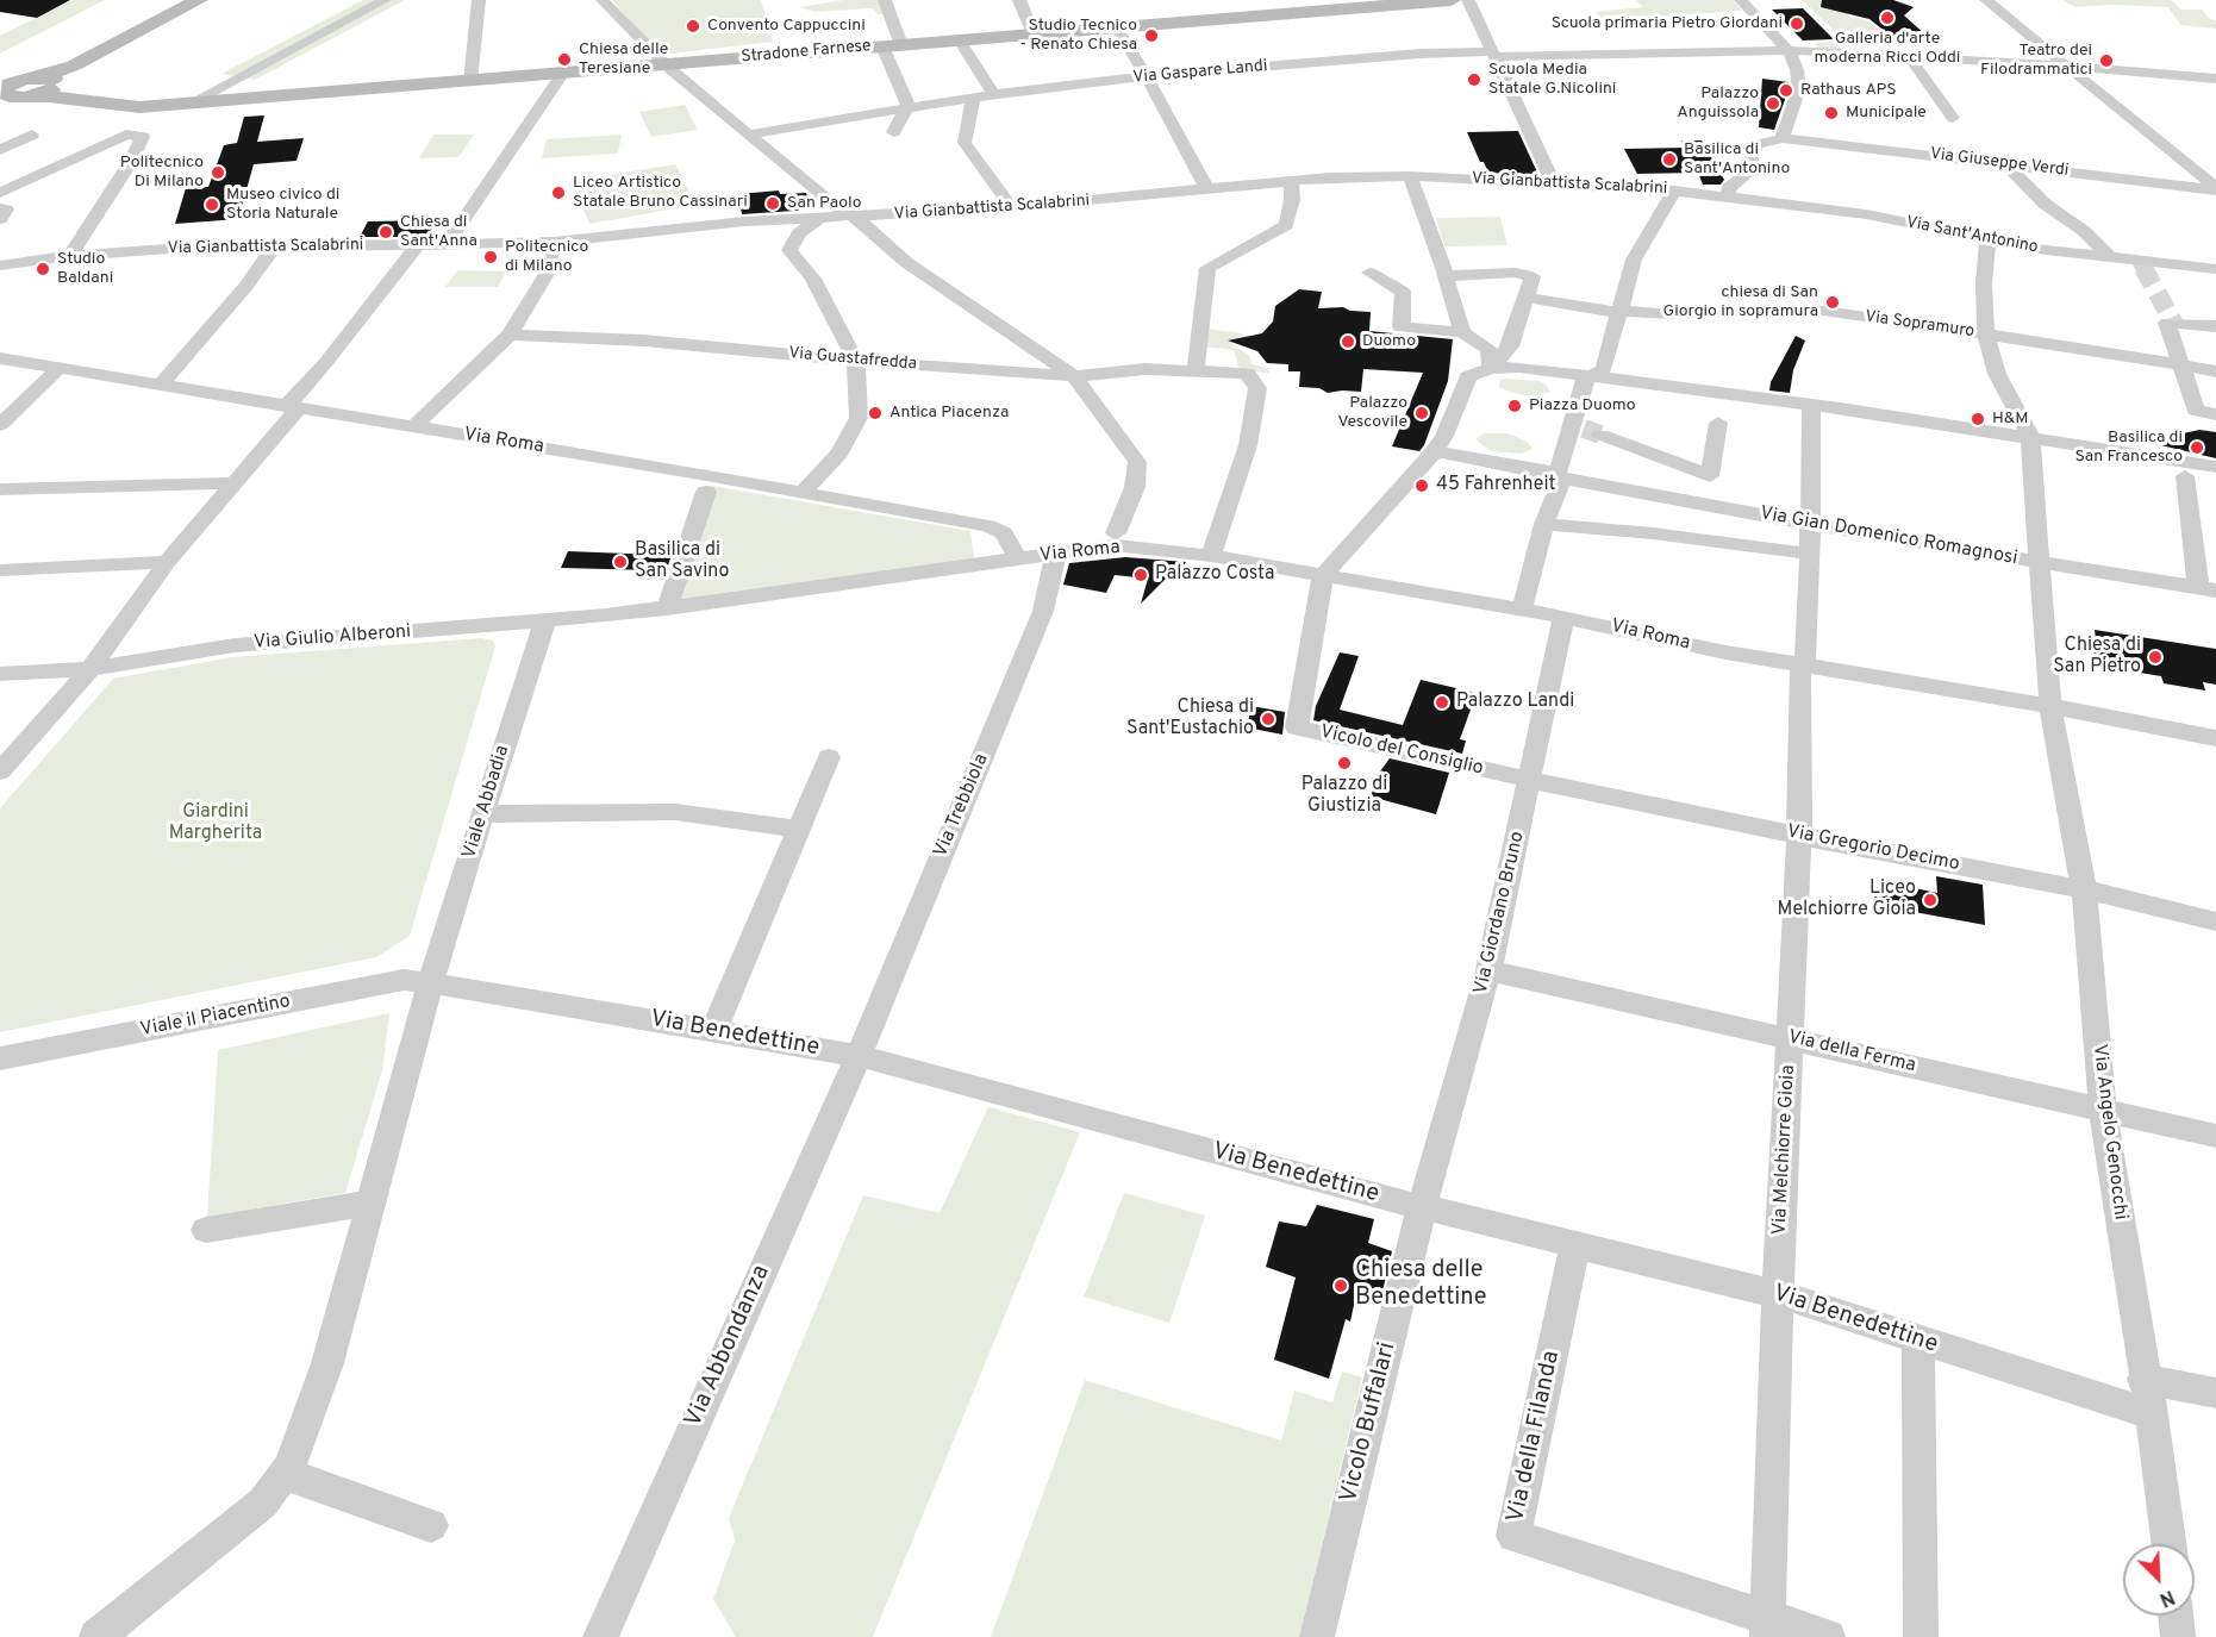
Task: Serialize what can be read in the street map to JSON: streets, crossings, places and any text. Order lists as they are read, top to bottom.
{
  "streets": {
    "street": [
      "Stradone Farnese",
      "Via Gaspare Landi",
      "Via Giuseppe Verdi",
      "Via Gianbattista Scalabrini",
      "Via Sant'Antonino",
      "Via Sopramuro",
      "Via Guastafredda",
      "Via Roma",
      "Via Gian Domenico Romagnosi",
      "Via Giulio Alberoni",
      "Vicolo del Consiglio",
      "Viale Abbadia",
      "Via Trebbiola",
      "Via Gregorio Decimo",
      "Via Giordano Bruno",
      "Viale il Piacentino",
      "Via Benedettine",
      "Via della Ferma",
      "Via Angelo Genocchi",
      "Via Melchiorre Gioia",
      "Via Abbondanza",
      "Vicolo Buffalari",
      "Via della Filanda"
    ]
  },
  "crossings": [
    ["Via Gianbattista Scalabrini", "Via Sant'Antonino"],
    ["Via Guastafredda", "Via Roma"],
    ["Via Roma", "Via Giulio Alberoni"],
    ["Via Roma", "Vicolo del Consiglio"],
    ["Via Roma", "Via Trebbiola"],
    ["Via Roma", "Via Giordano Bruno"],
    ["Via Roma", "Via Angelo Genocchi"],
    ["Via Roma", "Via Melchiorre Gioia"],
    ["Via Gian Domenico Romagnosi", "Via Angelo Genocchi"],
    ["Via Gian Domenico Romagnosi", "Via Melchiorre Gioia"],
    ["Via Giulio Alberoni", "Viale Abbadia"],
    ["Vicolo del Consiglio", "Via Gregorio Decimo"],
    ["Vicolo del Consiglio", "Via Giordano Bruno"],
    ["Viale Abbadia", "Viale il Piacentino"],
    ["Viale Abbadia", "Via Benedettine"],
    ["Via Trebbiola", "Via Benedettine"],
    ["Via Trebbiola", "Via Abbondanza"],
    ["Via Gregorio Decimo", "Via Giordano Bruno"],
    ["Via Gregorio Decimo", "Via Angelo Genocchi"],
    ["Via Gregorio Decimo", "Via Melchiorre Gioia"],
    ["Via Giordano Bruno", "Via Benedettine"],
    ["Via Giordano Bruno", "Via della Ferma"],
    ["Via Giordano Bruno", "Vicolo Buffalari"],
    ["Viale il Piacentino", "Via Benedettine"],
    ["Via Benedettine", "Via Angelo Genocchi"],
    ["Via Benedettine", "Via Melchiorre Gioia"],
    ["Via Benedettine", "Via Abbondanza"],
    ["Via Benedettine", "Vicolo Buffalari"],
    ["Via Benedettine", "Via della Filanda"],
    ["Via della Ferma", "Via Angelo Genocchi"],
    ["Via della Ferma", "Via Melchiorre Gioia"],
    ["Via Melchiorre Gioia", "Via della Filanda"]
  ],
  "parks": ["Giardini Margherita"],
  "places": [
    "Galleria d'arte moderna Ricci Oddi",
    "Scuola primaria Pietro Giordani",
    "Convento Cappuccini",
    "Studio Tecnico - Renato Chiesa",
    "Chiesa delle Teresiane",
    "Teatro dei Filodrammatici",
    "Scuola Media Statale G.Nicolini",
    "Rathaus APS",
    "Palazzo Anguissola",
    "Municipale",
    "Basilica di Sant'Antonino",
    "Politecnico Di Milano",
    "Liceo Artistico Statale Bruno Cassinari",
    "San Paolo",
    "Museo civico di Storia Naturale",
    "Chiesa di Sant'Anna",
    "Politecnico di Milano",
    "Studio Baldani",
    "chiesa di San Giorgio in sopramura",
    "Duomo",
    "Piazza Duomo",
    "Antica Piacenza",
    "Palazzo Vescovile",
    "H&M",
    "Basilica di San Francesco",
    "45 Fahrenheit",
    "Basilica di San Savino",
    "Palazzo Costa",
    "Chiesa di San Pietro",
    "Palazzo Landi",
    "Chiesa di Sant'Eustachio",
    "Palazzo di Giustizia",
    "Liceo Melchiorre Gioia",
    "Chiesa delle Benedettine"
  ],
  "north": "bottom right"
}
